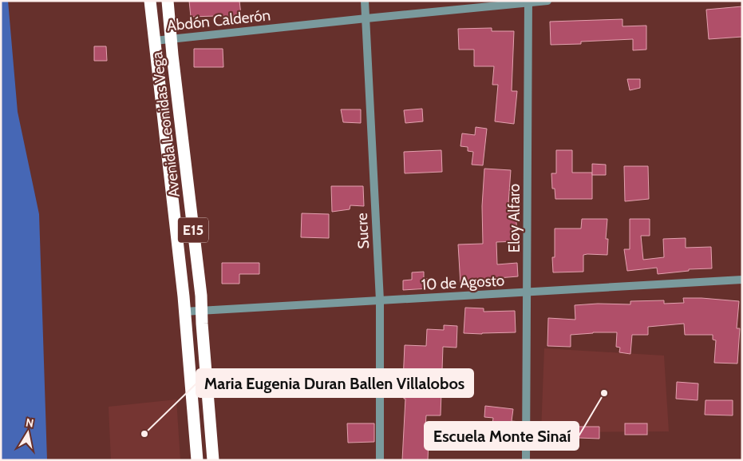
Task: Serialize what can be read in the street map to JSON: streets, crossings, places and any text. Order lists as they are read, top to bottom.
{
  "streets": {
    "highway": ["Avenida Leonidas Vega", "E15"],
    "street": [
      "Abdón Calderón",
      "Eloy Alfaro",
      "Sucre",
      "10 de Agosto"
    ]
  },
  "crossings": [
    ["Abdón Calderón", "Avenida Leonidas Vega"],
    ["Abdón Calderón", "Eloy Alfaro"],
    ["Abdón Calderón", "Sucre"],
    ["Avenida Leonidas Vega", "10 de Agosto"],
    ["Eloy Alfaro", "10 de Agosto"],
    ["Sucre", "10 de Agosto"]
  ],
  "places": ["Escuela Monte Sinaí", "Maria Eugenia Duran Ballen Villalobos"],
  "north": "top"
}
